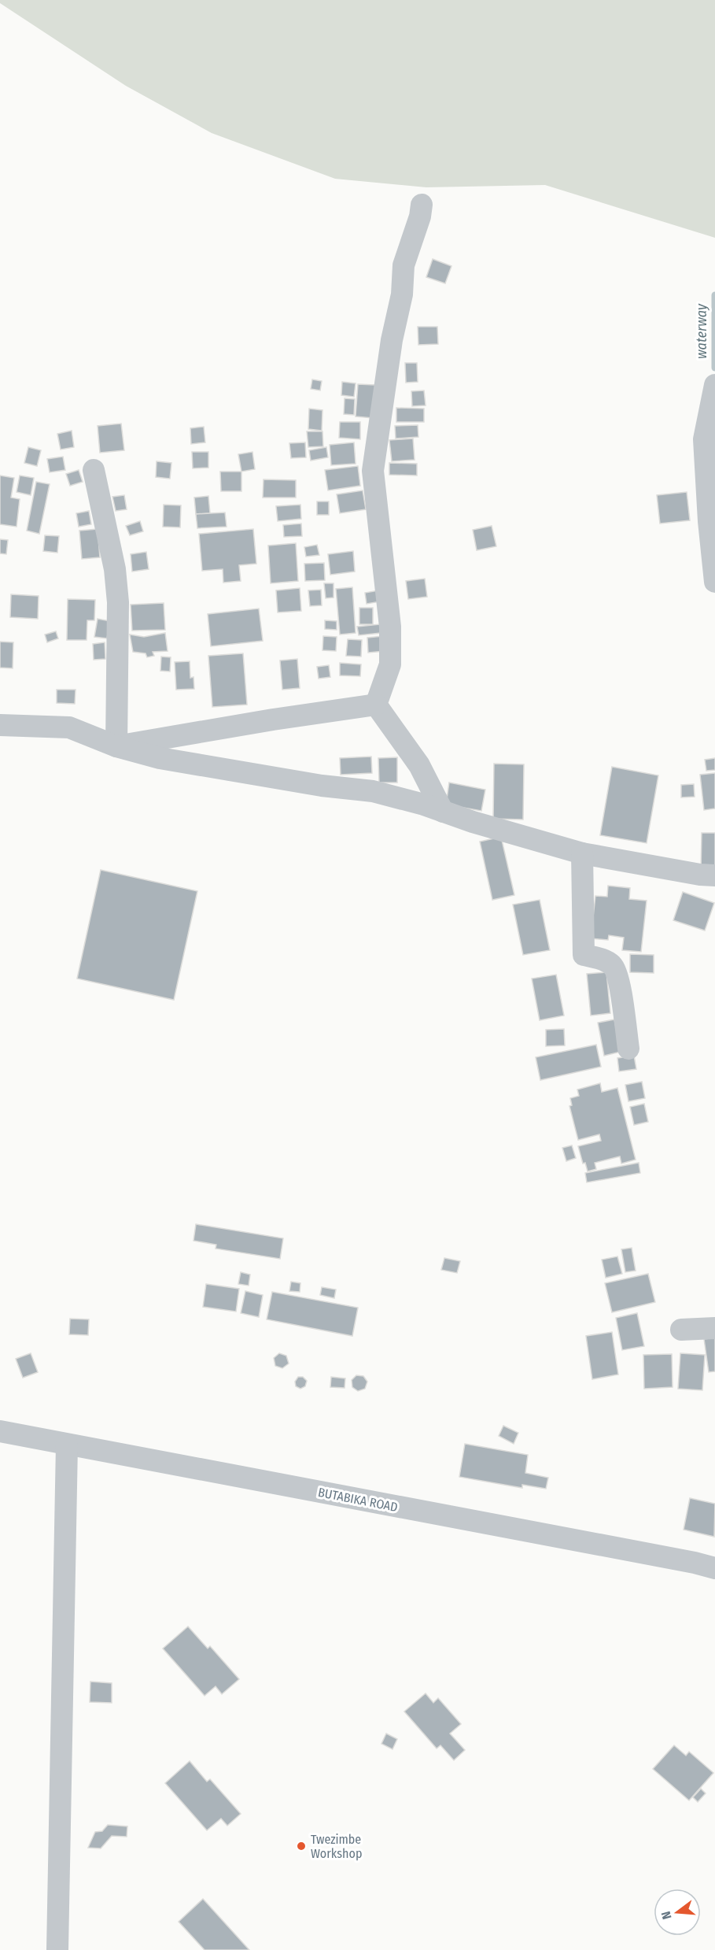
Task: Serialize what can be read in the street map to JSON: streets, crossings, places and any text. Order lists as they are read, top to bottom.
{
  "streets": {
    "street": ["BUTABIKA ROAD"]
  },
  "water": ["waterway"],
  "places": ["Twezimbe Workshop"],
  "north": "left"
}
